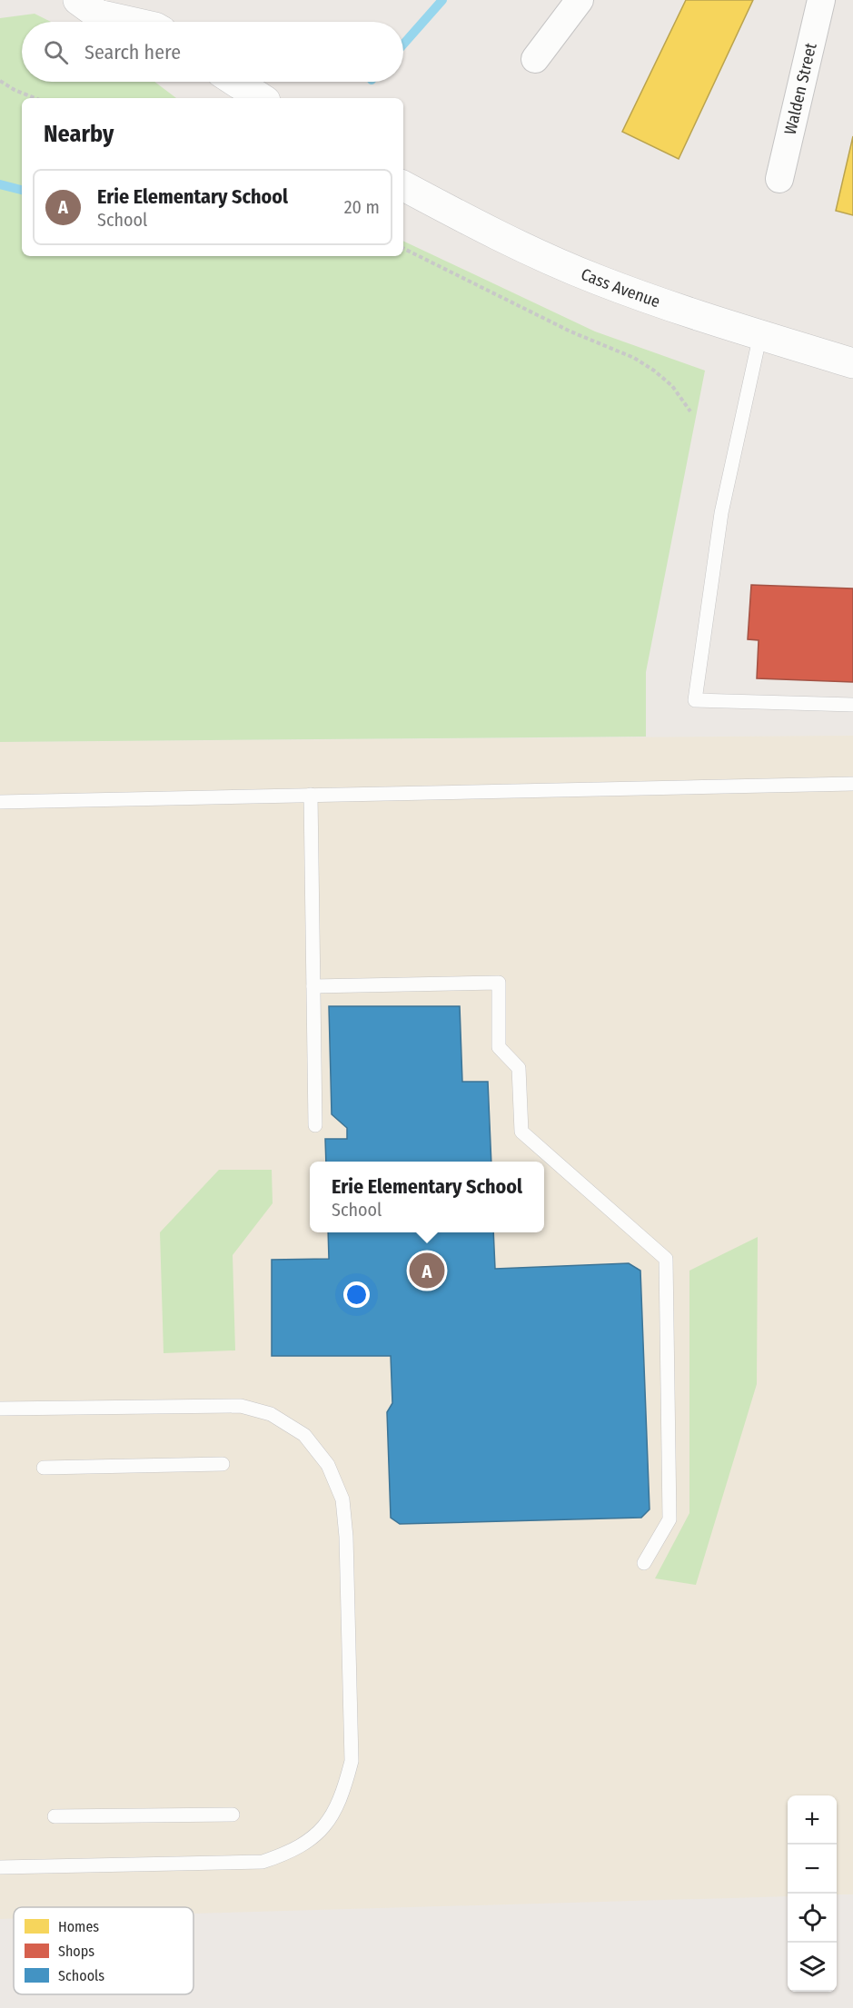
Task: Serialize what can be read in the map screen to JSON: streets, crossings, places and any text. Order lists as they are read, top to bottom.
{
  "streets": {
    "main road": ["Cass Avenue"],
    "street": ["Walden Street"]
  },
  "legend": ["Homes", "Shops", "Schools"],
  "page": {
    "search": "Search here",
    "heading": "Nearby",
    "list": [
      {
        "mark": "A",
        "name": "Erie Elementary School",
        "note": "School",
        "value": "20 m"
      }
    ],
    "popup": ["Erie Elementary School", "School"],
    "pins": "A",
    "map_buttons": ["+", "−"]
  }
}
